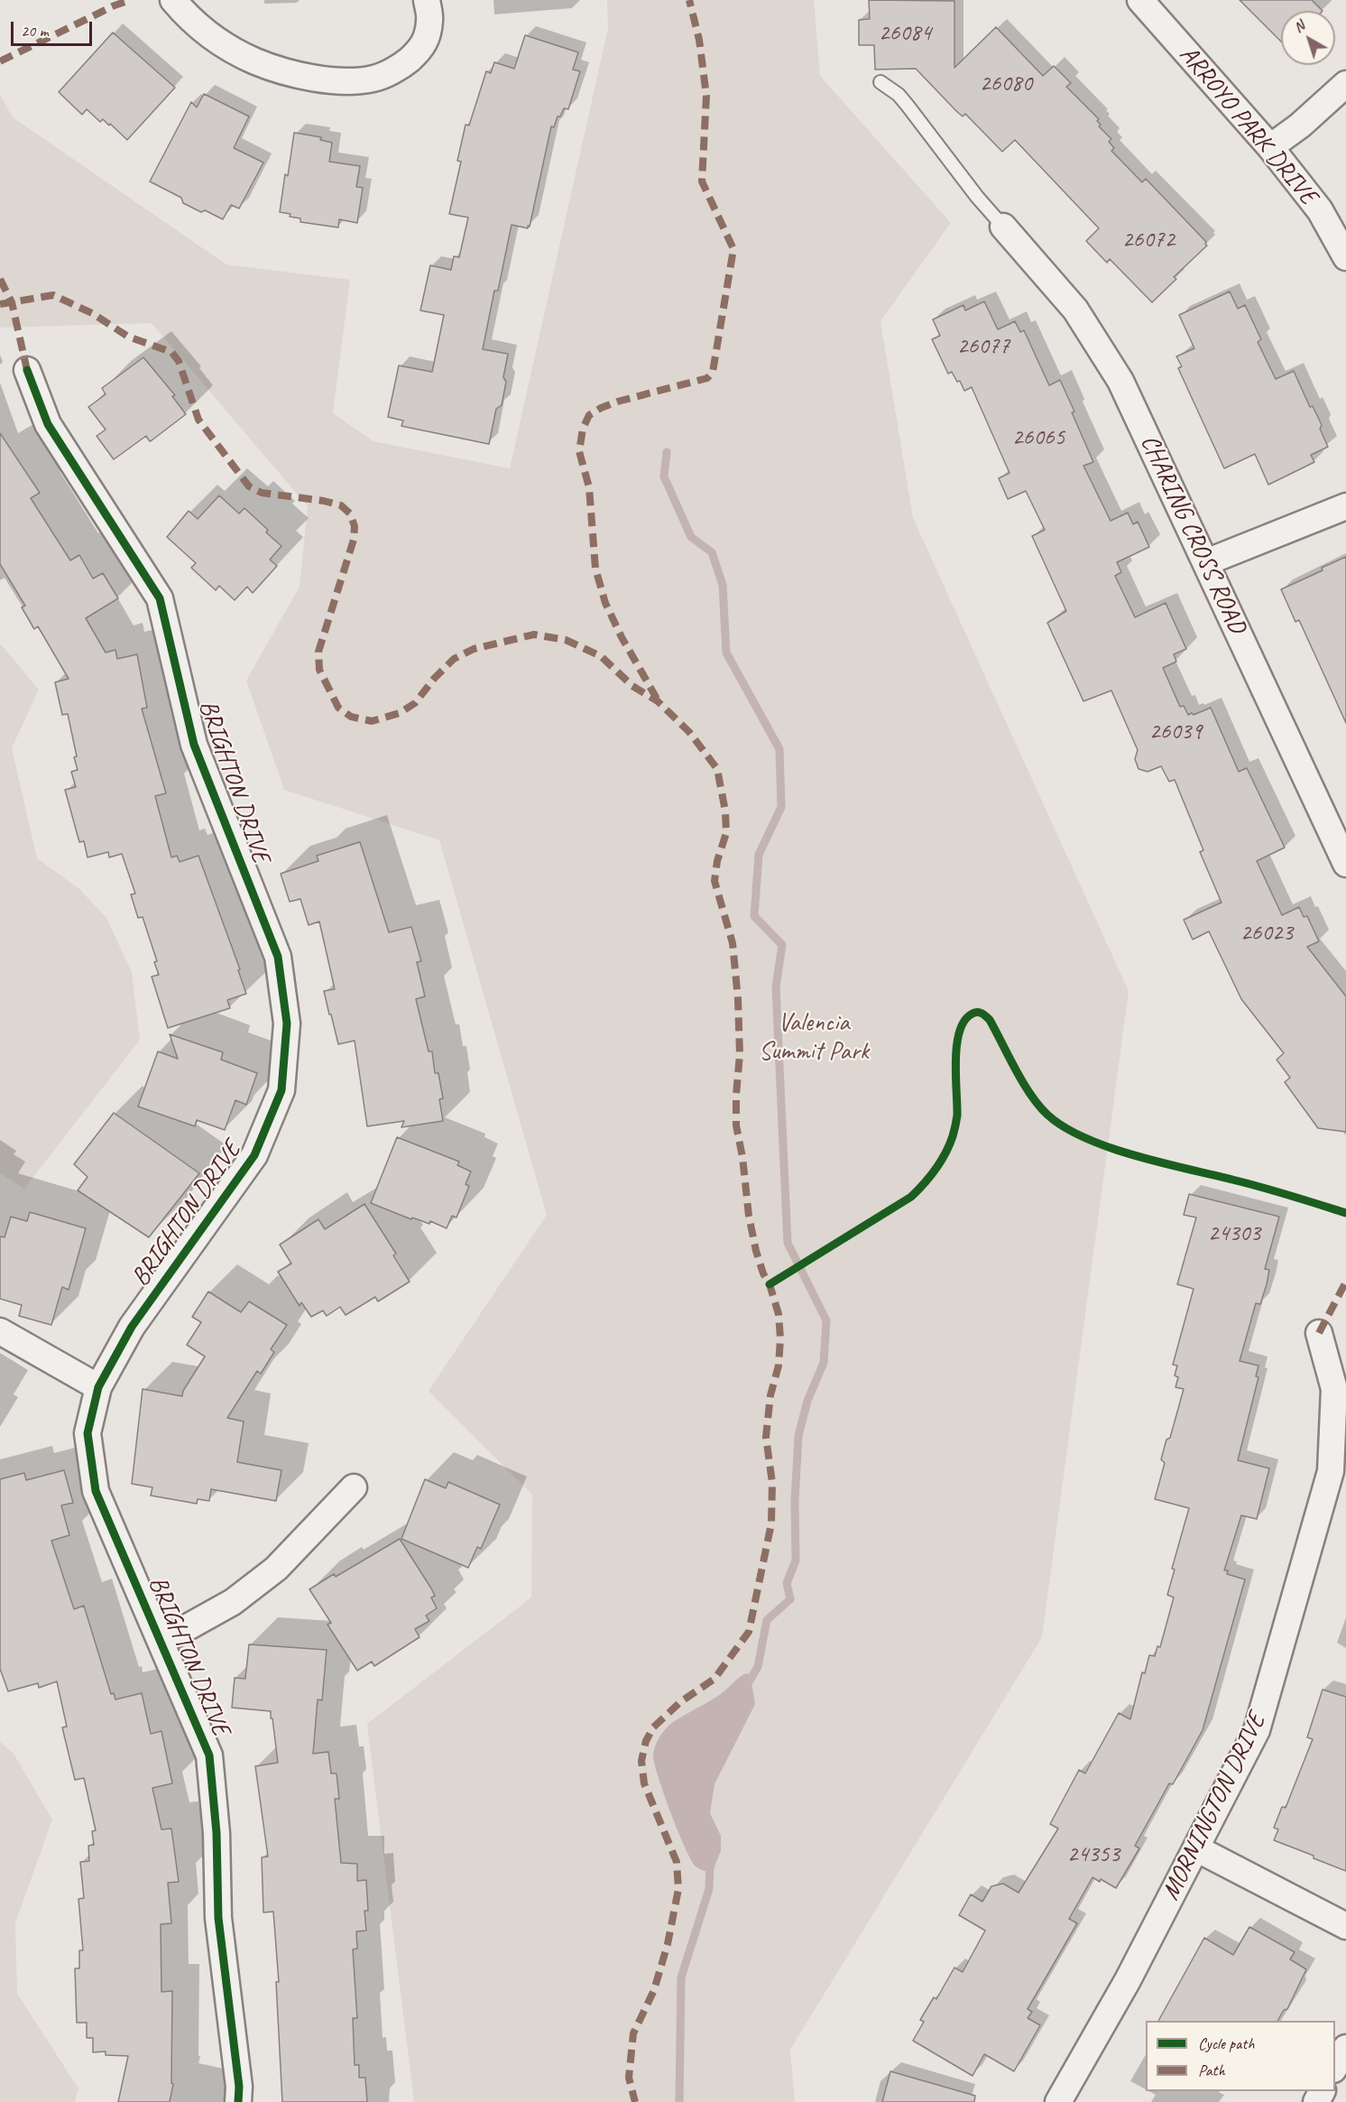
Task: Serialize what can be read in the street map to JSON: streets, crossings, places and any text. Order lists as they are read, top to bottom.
{
  "streets": {
    "street": [
      "ARROYO PARK DRIVE",
      "CHARING CROSS ROAD",
      "BRIGHTON DRIVE",
      "MORNINGTON DRIVE"
    ]
  },
  "parks": ["Valencia Summit Park"],
  "house_numbers": [
    "26084",
    "26080",
    "26072",
    "26077",
    "26065",
    "26039",
    "26023",
    "24303",
    "24353"
  ],
  "legend": ["Cycle path", "Path"],
  "scale_bar": "20 m",
  "north": "top left"
}
